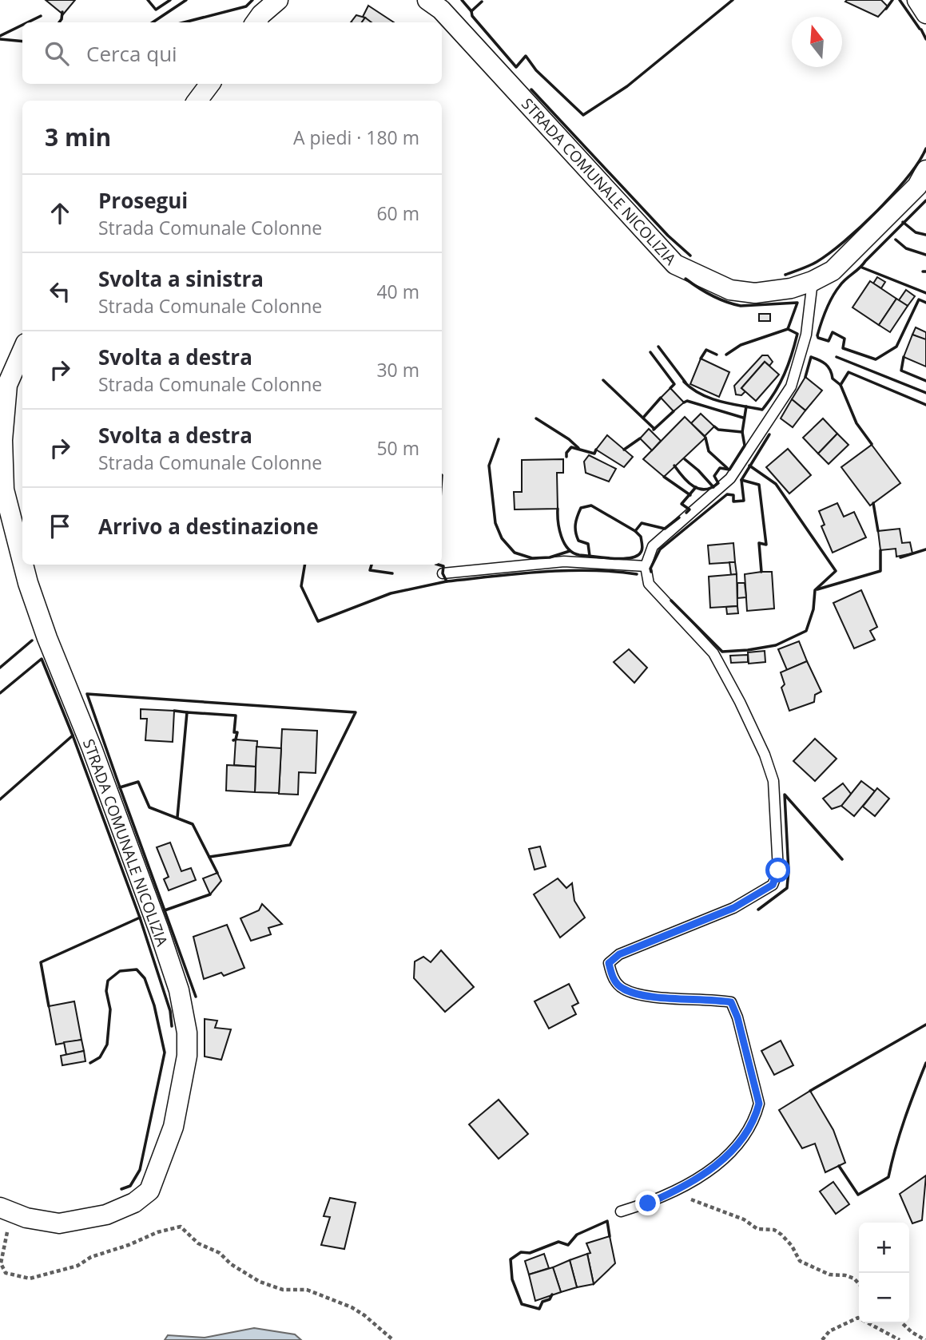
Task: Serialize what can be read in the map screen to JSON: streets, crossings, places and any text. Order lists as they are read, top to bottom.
{
  "streets": {
    "street": ["STRADA COMUNALE NICOLIZIA"]
  },
  "north": "top",
  "page": {
    "search": "Cerca qui",
    "heading": ["3 min", "A piedi · 180 m"],
    "list": [
      ["Prosegui", "Strada Comunale Colonne", "60 m"],
      ["Svolta a sinistra", "Strada Comunale Colonne", "40 m"],
      ["Svolta a destra", "Strada Comunale Colonne", "30 m"],
      ["Svolta a destra", "Strada Comunale Colonne", "50 m"],
      "Arrivo a destinazione"
    ],
    "map_buttons": ["+", "−"]
  }
}
